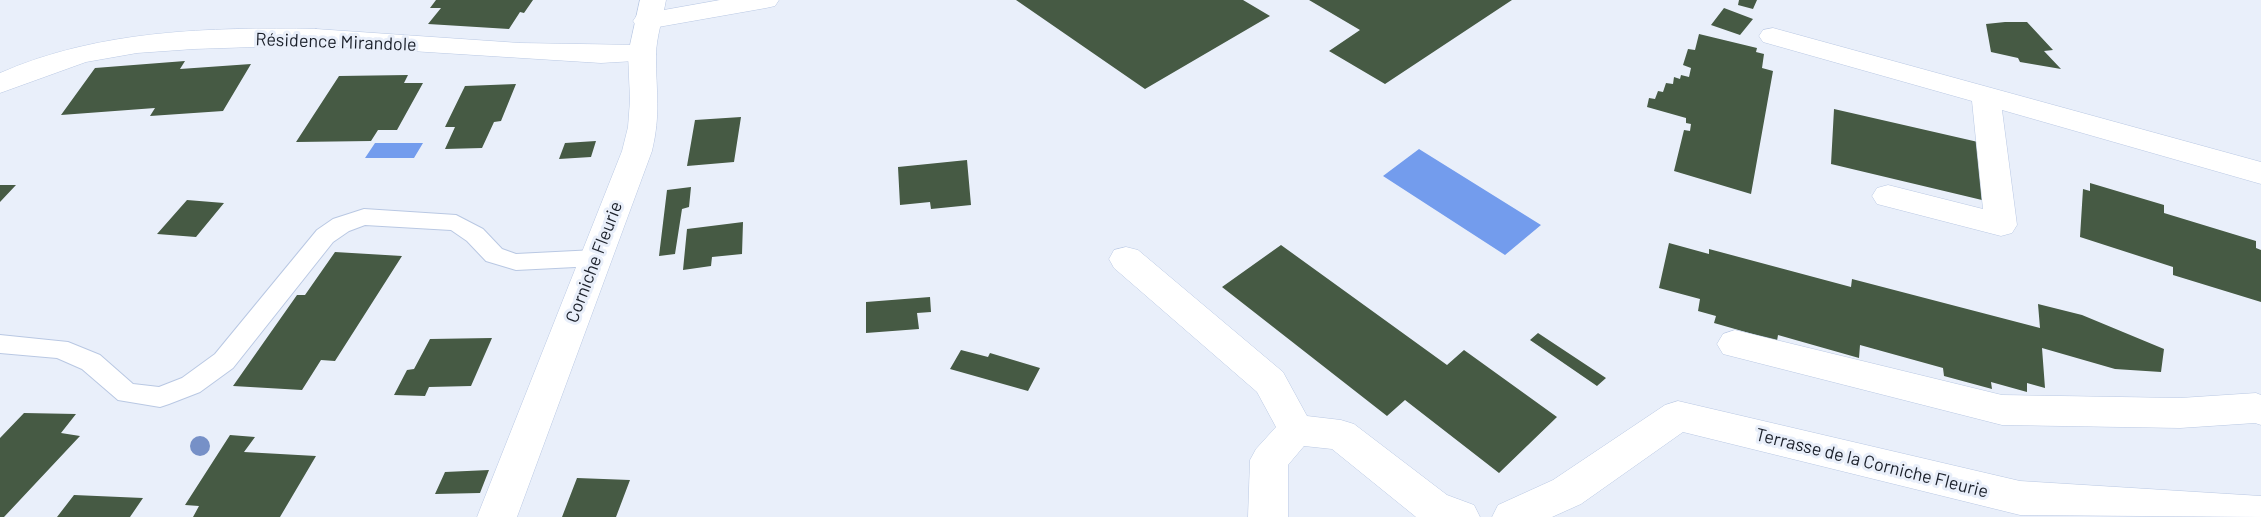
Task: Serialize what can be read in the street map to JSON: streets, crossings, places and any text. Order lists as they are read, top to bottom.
{
  "streets": {
    "street": ["Résidence Mirandole", "Corniche Fleurie", "Terrasse de la Corniche Fleurie"]
  },
  "crossings": [
    ["Résidence Mirandole", "Corniche Fleurie"]
  ]
}
